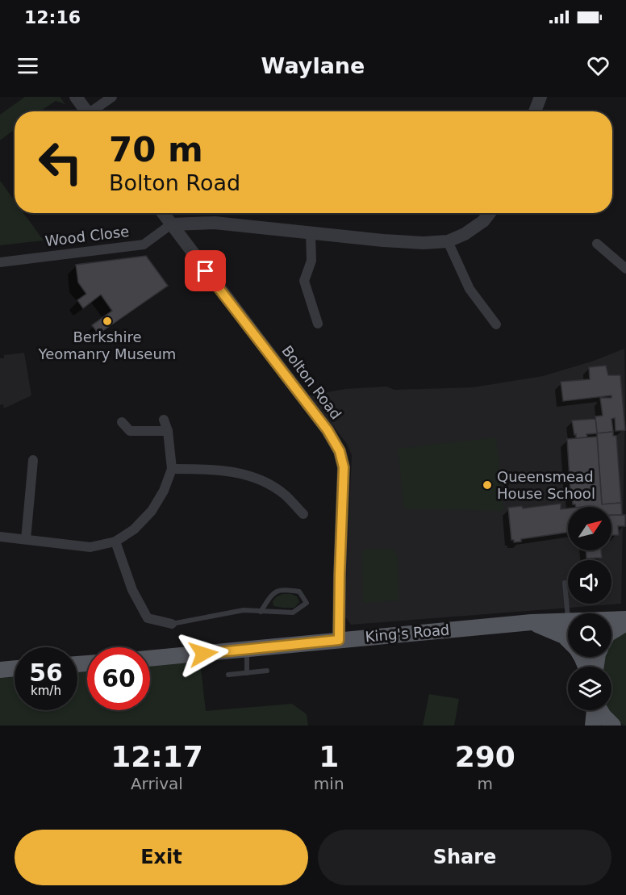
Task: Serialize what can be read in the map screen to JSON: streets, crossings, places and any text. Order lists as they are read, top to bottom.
{
  "streets": {
    "main road": ["King's Road"],
    "street": ["Wood Close", "Bolton Road"]
  },
  "crossings": [
    ["Wood Close", "Bolton Road"],
    ["Bolton Road", "King's Road"]
  ],
  "places": ["Berkshire Yeomanry Museum", "Queensmead House School"],
  "north": "top right",
  "page": {
    "status": "12:16",
    "header": "Waylane",
    "turn": ["70 m", "Bolton Road"],
    "speed": "56 km/h",
    "limit": "60",
    "eta": [
      "12:17",
      "Arrival",
      "1",
      "min",
      "290",
      "m"
    ],
    "buttons": ["Exit", "Share"]
  }
}
